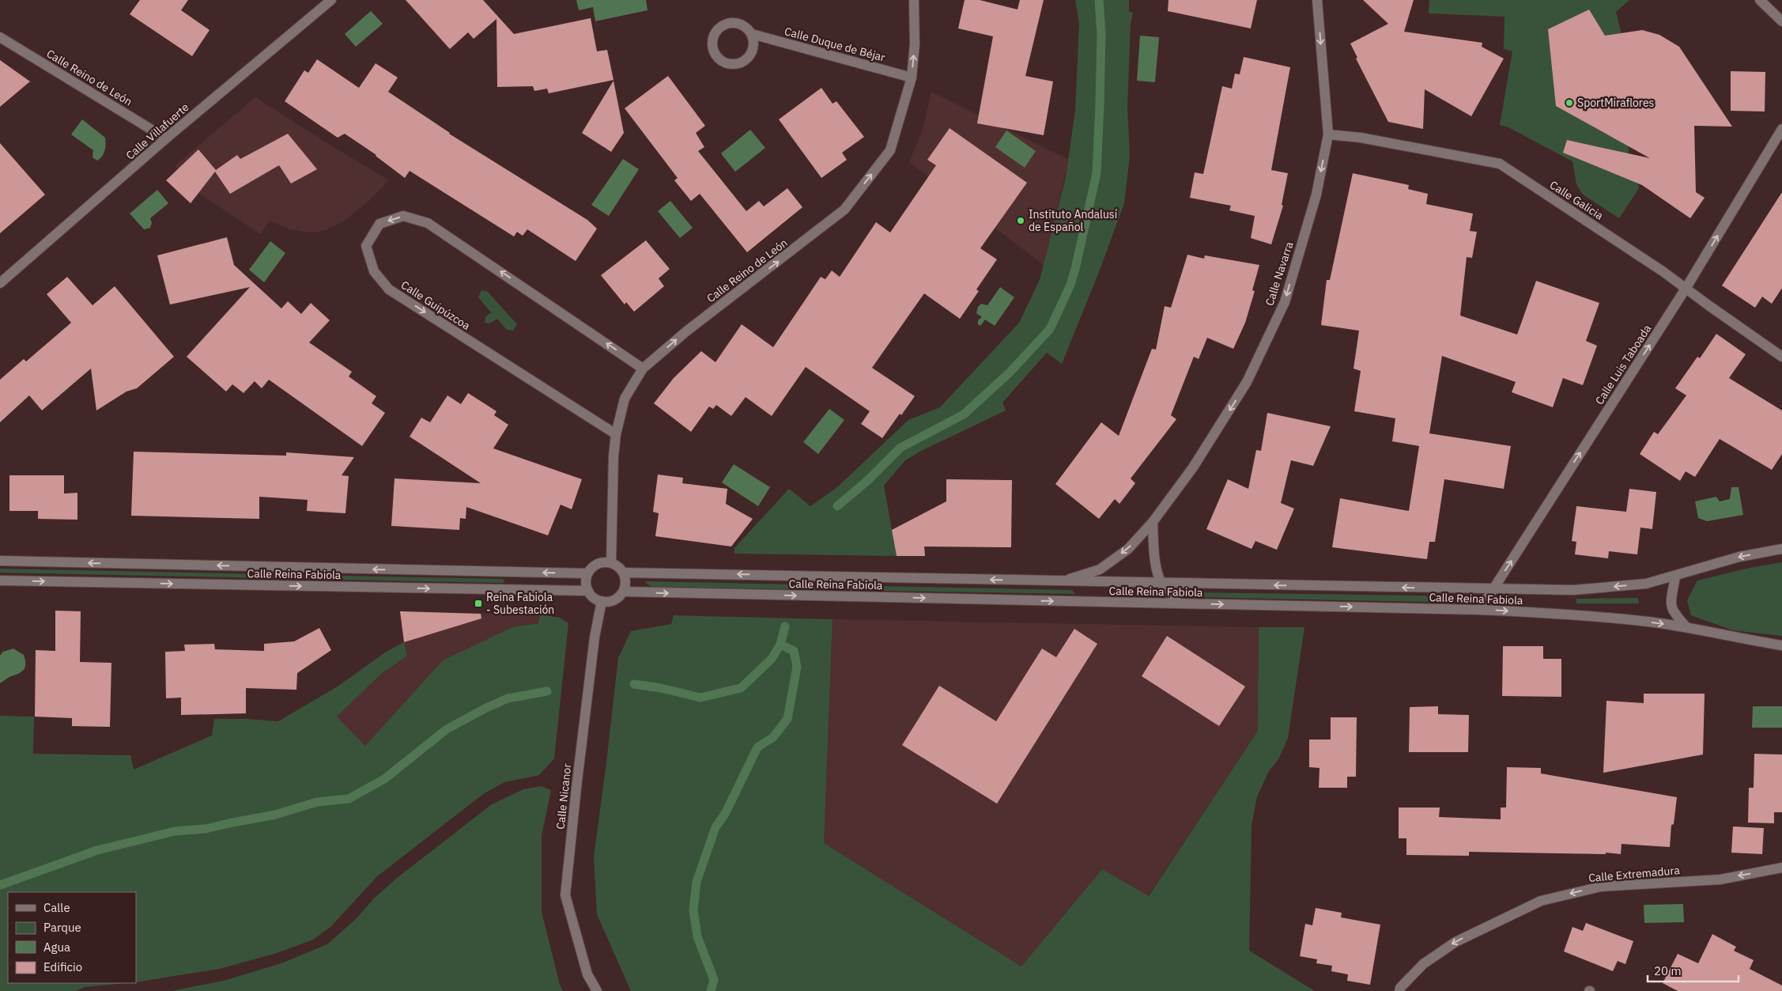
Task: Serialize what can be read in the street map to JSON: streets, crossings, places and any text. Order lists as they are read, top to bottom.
{
  "streets": {
    "street": [
      "Calle Duque de Béjar",
      "Calle Reino de León",
      "Calle Villafuerte",
      "Calle Galicia",
      "Calle Navarra",
      "Calle Guipúzcoa",
      "Calle Luis Taboada",
      "Calle Reina Fabiola",
      "Calle Nicanor",
      "Calle Extremadura"
    ]
  },
  "crossings": [
    ["Calle Duque de Béjar", "Calle Reino de León"],
    ["Calle Reino de León", "Calle Villafuerte"],
    ["Calle Reino de León", "Calle Guipúzcoa"],
    ["Calle Reino de León", "Calle Reina Fabiola"],
    ["Calle Reino de León", "Calle Nicanor"],
    ["Calle Galicia", "Calle Navarra"],
    ["Calle Galicia", "Calle Luis Taboada"],
    ["Calle Navarra", "Calle Reina Fabiola"],
    ["Calle Luis Taboada", "Calle Reina Fabiola"],
    ["Calle Reina Fabiola", "Calle Nicanor"]
  ],
  "one_way": [
    "Calle Reino de León",
    "Calle Navarra",
    "Calle Luis Taboada",
    "Calle Extremadura"
  ],
  "places": {
    "other": ["SportMiraflores", "Instituto Andalusí de Español"],
    "transit": ["Reina Fabiola - Subestación"]
  },
  "legend": [
    "Calle",
    "Parque",
    "Agua",
    "Edificio"
  ],
  "scale_bar": "20 m"
}
